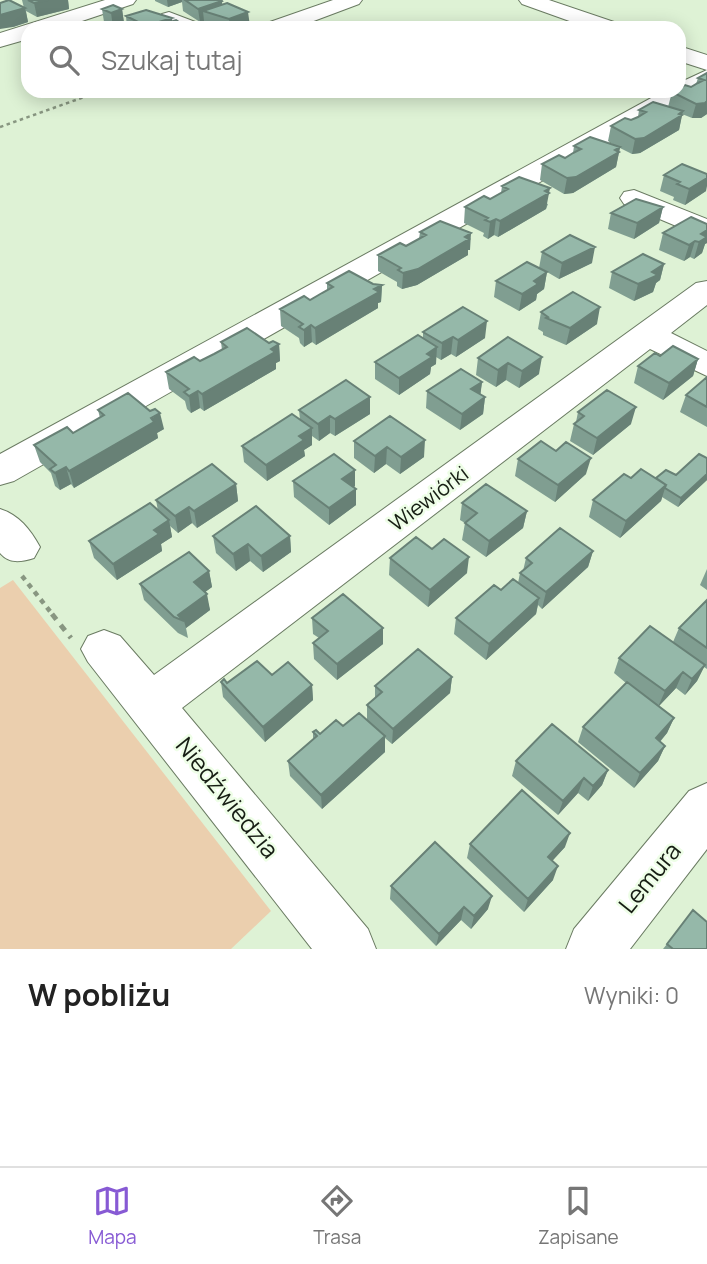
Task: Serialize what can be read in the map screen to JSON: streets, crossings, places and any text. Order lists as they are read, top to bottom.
{
  "streets": {
    "street": ["Wiewiórki", "Niedźwiedzia", "Lemura"]
  },
  "crossings": [
    ["Wiewiórki", "Niedźwiedzia"]
  ],
  "page": {
    "search": "Szukaj tutaj",
    "heading": ["W pobliżu", "Wyniki: 0"],
    "nav": ["Mapa", "Trasa", "Zapisane"]
  }
}
